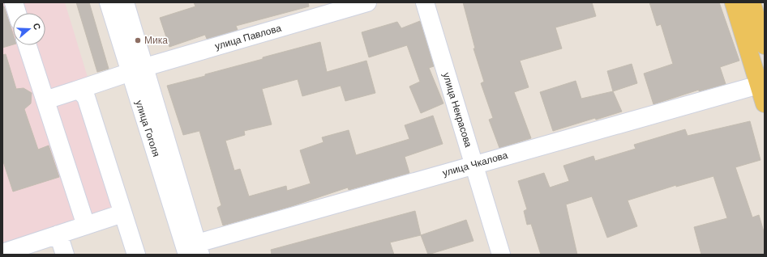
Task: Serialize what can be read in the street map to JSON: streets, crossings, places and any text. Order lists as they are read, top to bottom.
{
  "streets": {
    "street": [
      "улица Павлова",
      "улица Некрасова",
      "улица Гоголя",
      "улица Чкалова"
    ]
  },
  "crossings": [
    ["улица Павлова", "улица Гоголя"],
    ["улица Некрасова", "улица Чкалова"],
    ["улица Гоголя", "улица Чкалова"]
  ],
  "places": ["Мика"],
  "north": "right"
}
